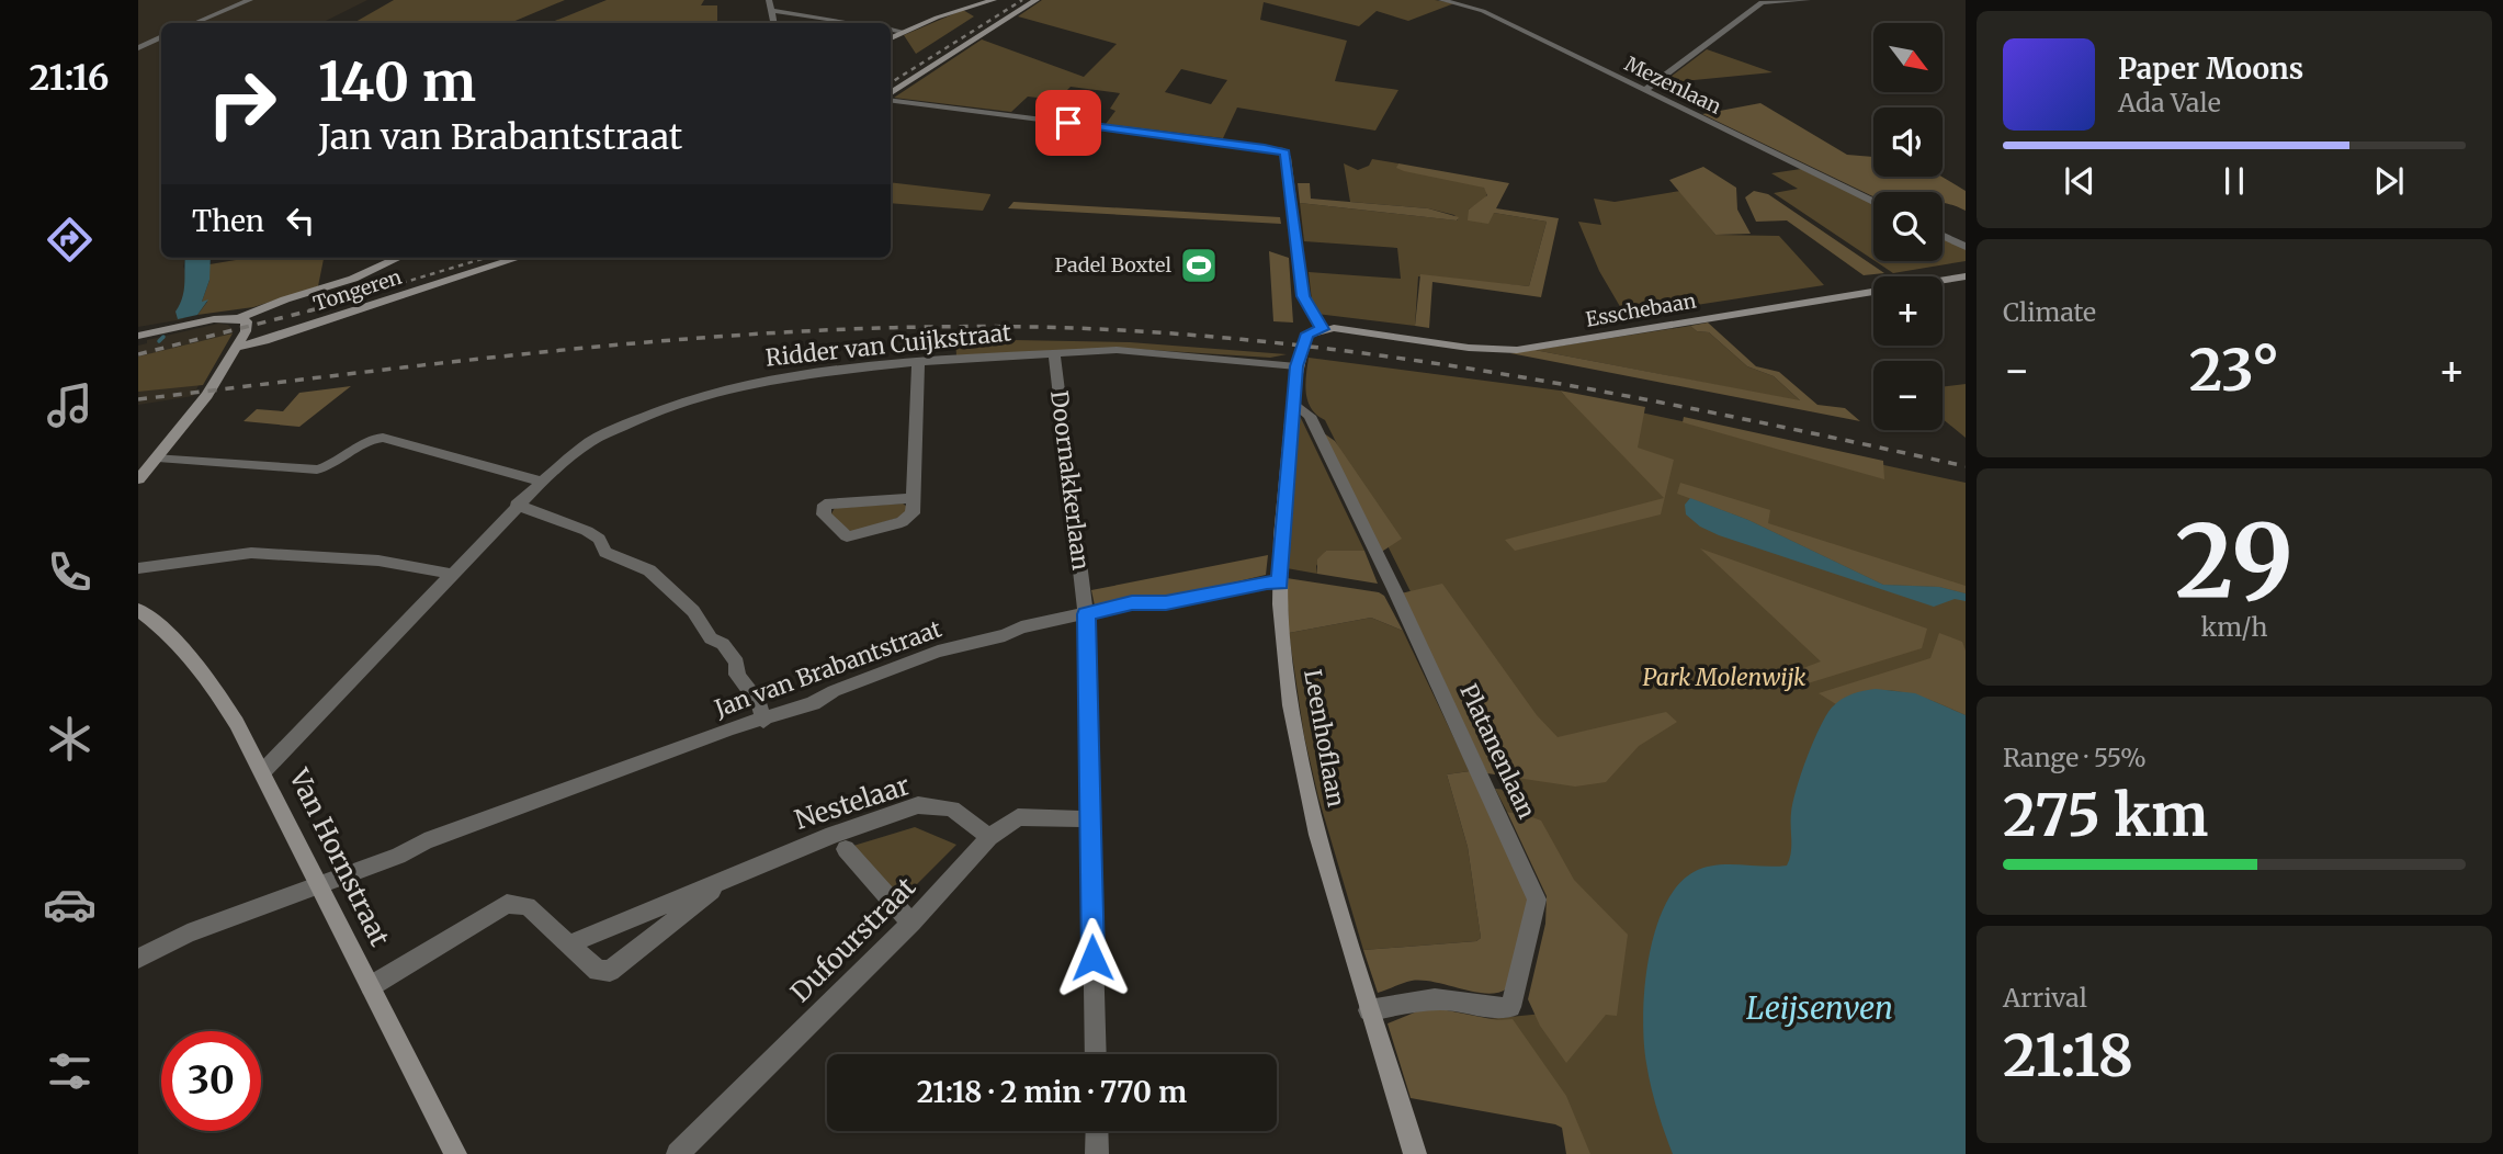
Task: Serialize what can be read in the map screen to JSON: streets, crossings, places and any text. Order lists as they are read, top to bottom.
{
  "streets": {
    "street": [
      "Mezenlaan",
      "Tongeren",
      "Esschebaan",
      "Ridder van Cuijkstraat",
      "Doornakkerlaan",
      "Jan van Brabantstraat",
      "Leenhoflaan",
      "Platanenlaan",
      "Nestelaar",
      "Van Hornstraat",
      "Dufourstraat"
    ]
  },
  "crossings": [
    ["Esschebaan", "Leenhoflaan"],
    ["Ridder van Cuijkstraat", "Doornakkerlaan"],
    ["Ridder van Cuijkstraat", "Leenhoflaan"],
    ["Ridder van Cuijkstraat", "Van Hornstraat"],
    ["Doornakkerlaan", "Jan van Brabantstraat"],
    ["Doornakkerlaan", "Dufourstraat"],
    ["Jan van Brabantstraat", "Leenhoflaan"],
    ["Jan van Brabantstraat", "Van Hornstraat"],
    ["Leenhoflaan", "Platanenlaan"],
    ["Nestelaar", "Van Hornstraat"],
    ["Nestelaar", "Dufourstraat"]
  ],
  "water": ["Leijsenven"],
  "parks": ["Park Molenwijk"],
  "places": {
    "sports": ["Padel Boxtel"]
  },
  "north": "bottom right",
  "page": {
    "tabs": "21:16",
    "map_buttons": ["+", "−"],
    "turn": ["140 m", "Jan van Brabantstraat"],
    "song": ["Paper Moons", "Ada Vale"],
    "then": "Then",
    "tile": [
      "Climate",
      ["29", "km/h"],
      ["Range · 55%", "275 km"],
      ["Arrival", "21:18"]
    ],
    "heat": ["−", "23°", "+"],
    "limit": "30",
    "trip": "21:18 · 2 min · 770 m"
  }
}
